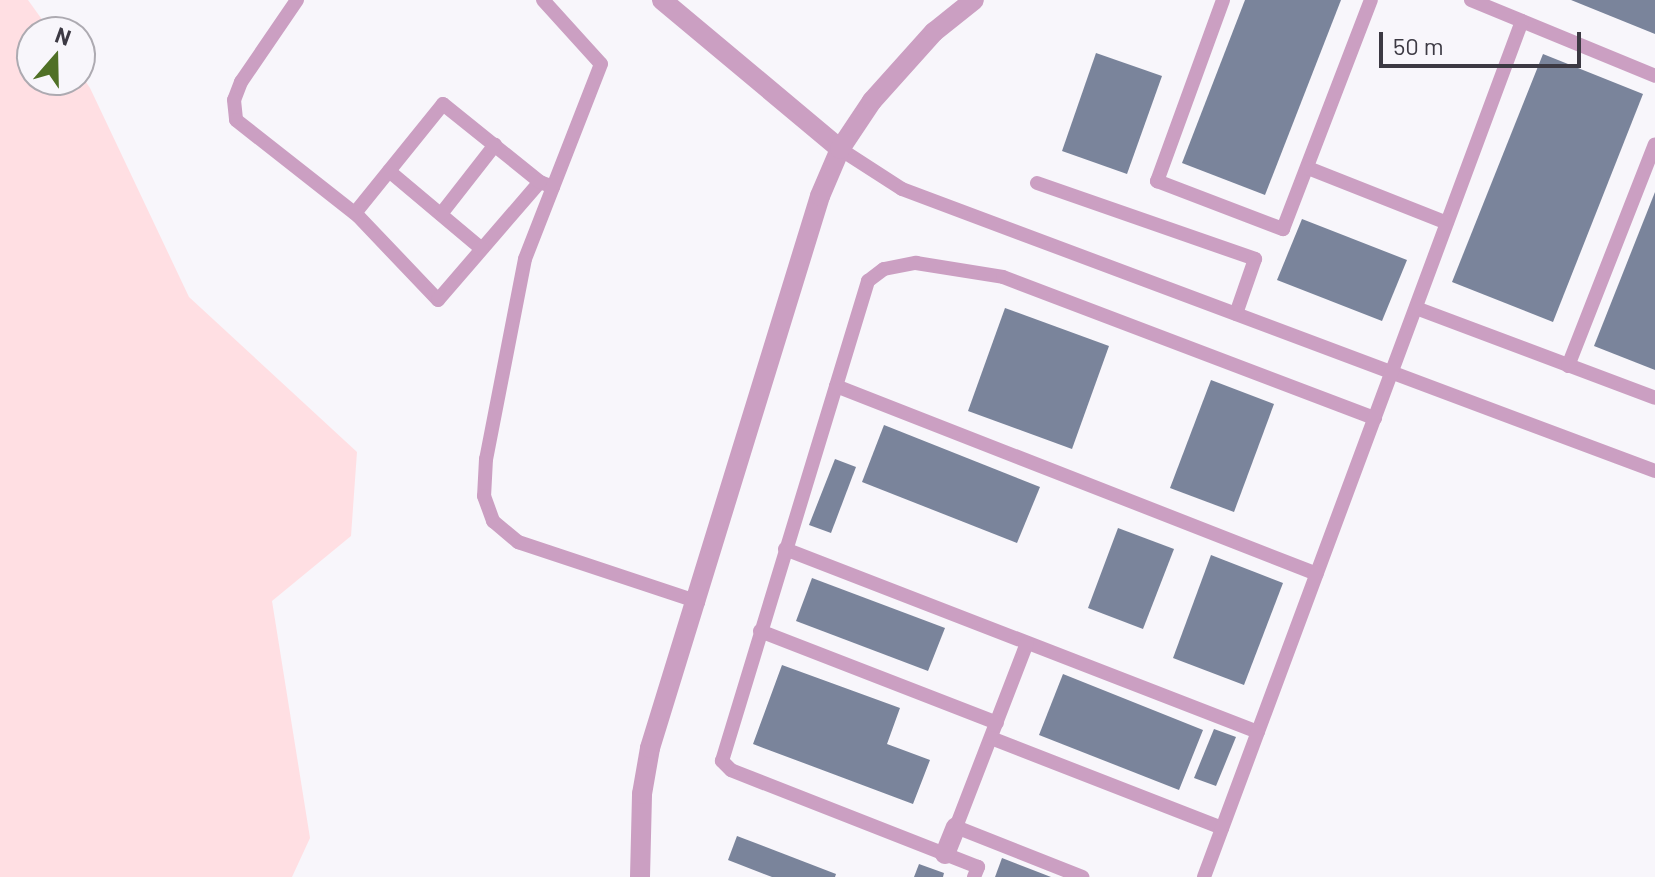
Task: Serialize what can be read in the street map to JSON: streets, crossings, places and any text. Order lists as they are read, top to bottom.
{
  "scale_bar": "50 m",
  "north": "top"
}
